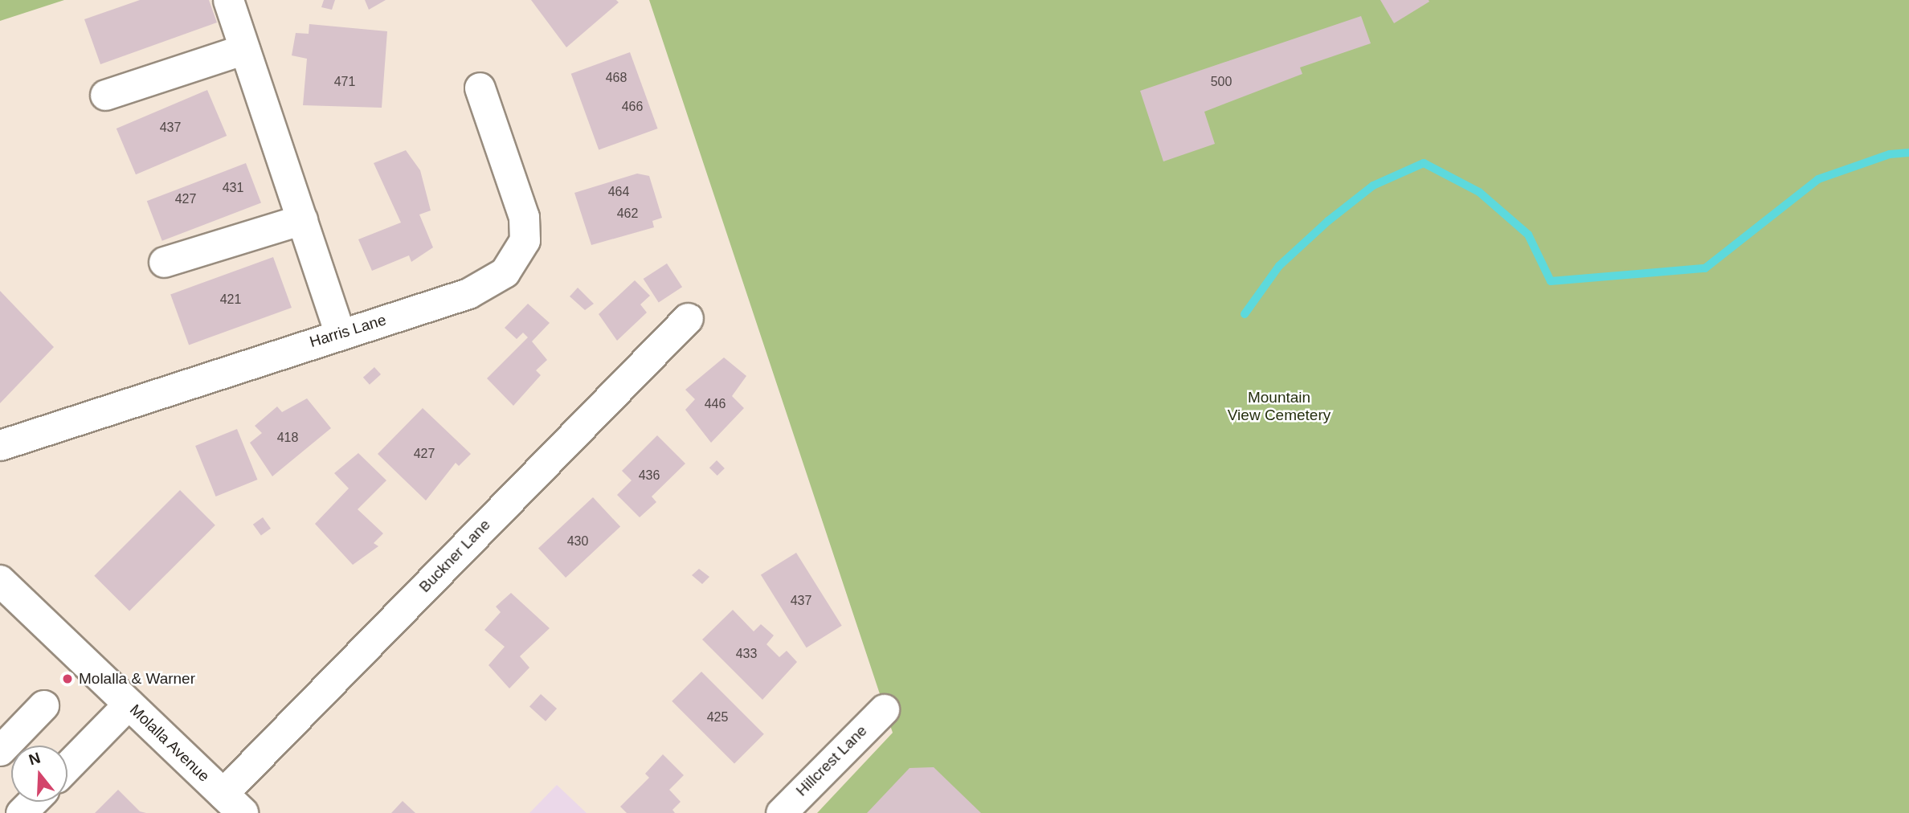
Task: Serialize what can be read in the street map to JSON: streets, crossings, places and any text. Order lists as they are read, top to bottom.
{
  "streets": {
    "main road": ["Molalla Avenue"],
    "street": ["Harris Lane", "Buckner Lane", "Hillcrest Lane"]
  },
  "crossings": [
    ["Buckner Lane", "Molalla Avenue"]
  ],
  "parks": ["Mountain View Cemetery"],
  "places": ["Molalla & Warner"],
  "house_numbers": [
    "468",
    "471",
    "500",
    "466",
    "437",
    "431",
    "464",
    "427",
    "462",
    "421",
    "446",
    "418",
    "427",
    "436",
    "430",
    "437",
    "433",
    "425"
  ],
  "north": "top"
}
